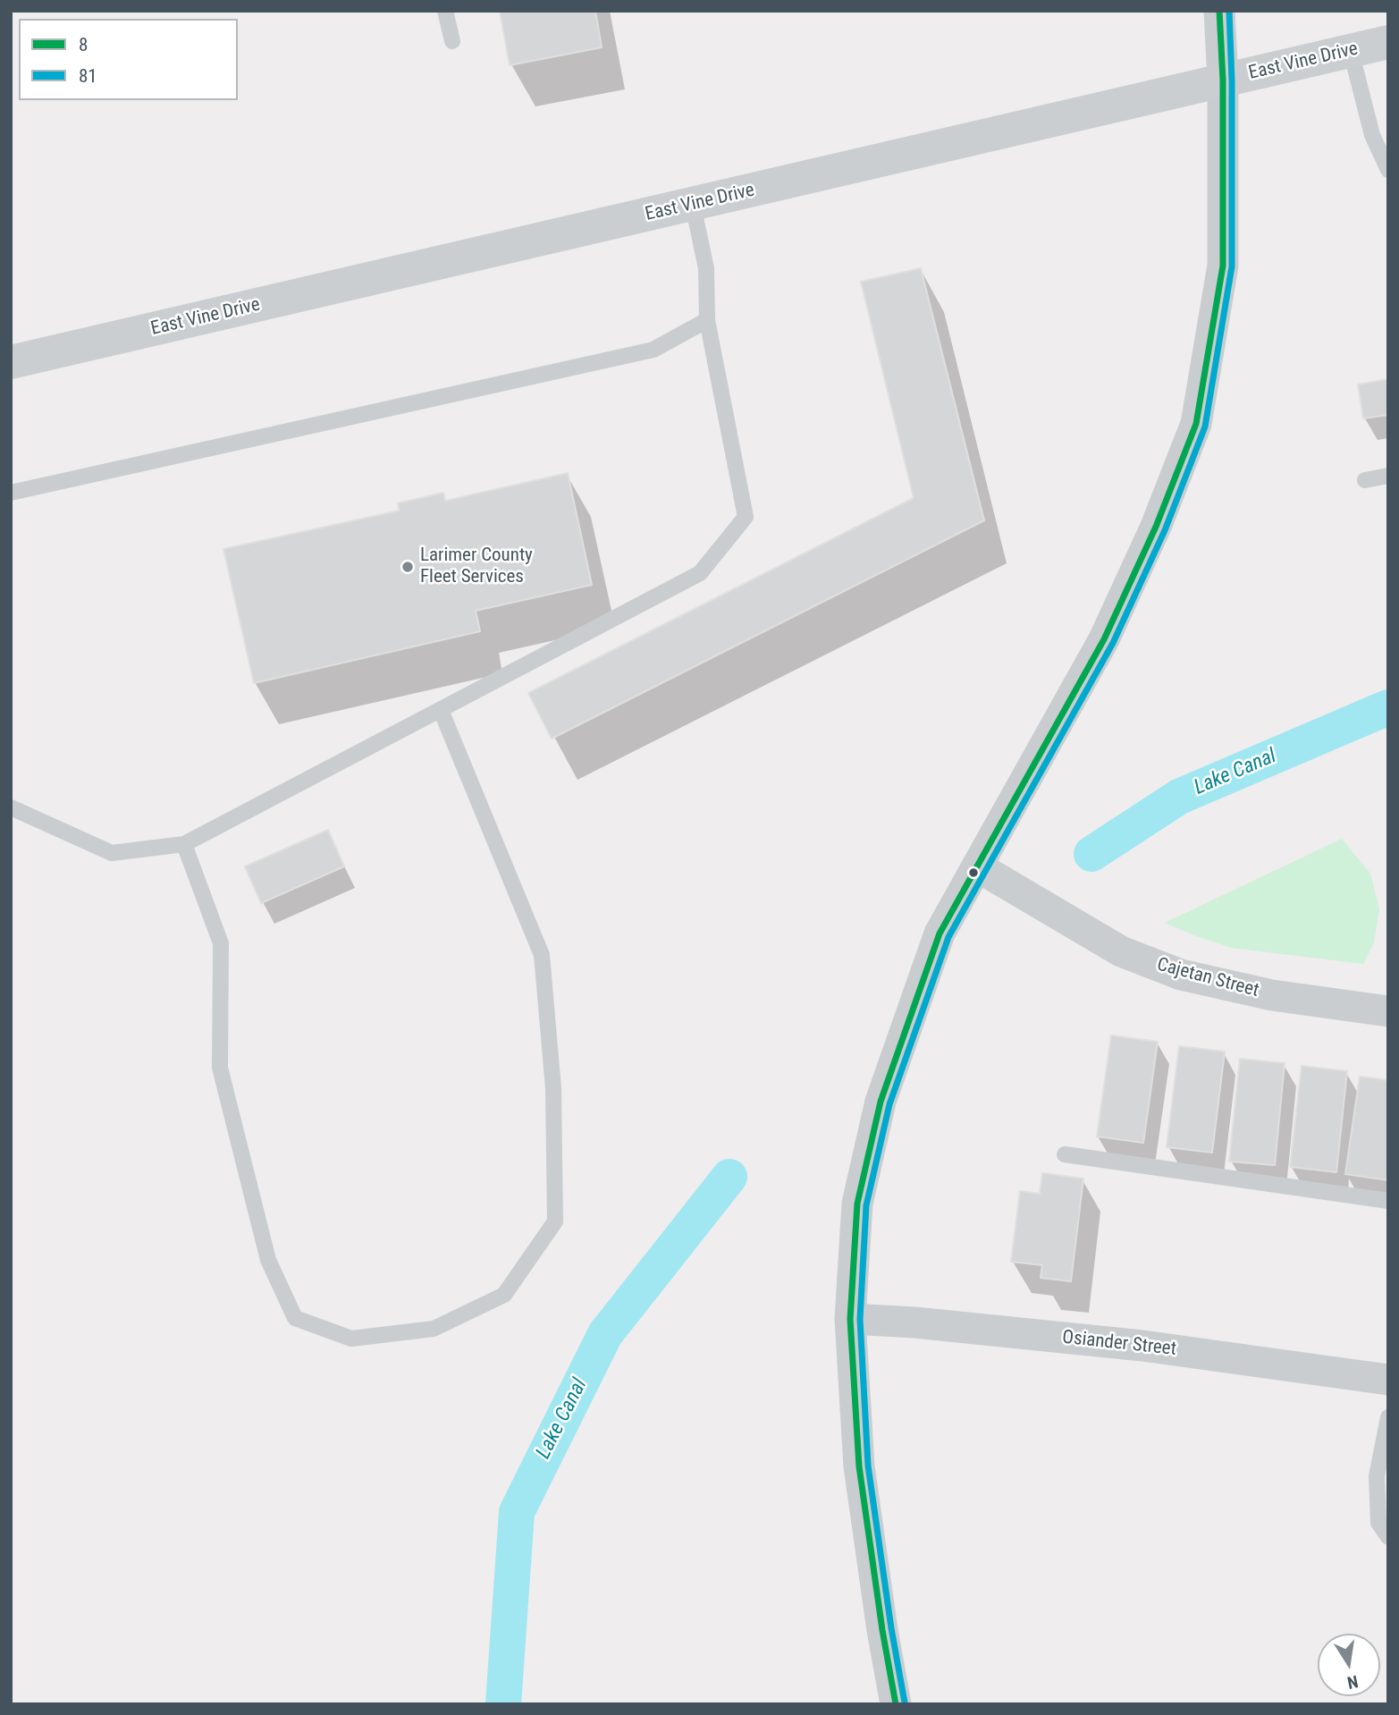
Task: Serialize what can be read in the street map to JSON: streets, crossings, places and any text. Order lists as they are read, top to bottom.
{
  "streets": {
    "main road": ["East Vine Drive"],
    "street": ["Cajetan Street", "Osiander Street"]
  },
  "water": ["Lake Canal"],
  "places": ["Larimer County Fleet Services"],
  "lines": ["transit line 8", "transit line 81"],
  "legend": ["8", "81"],
  "north": "bottom"
}
